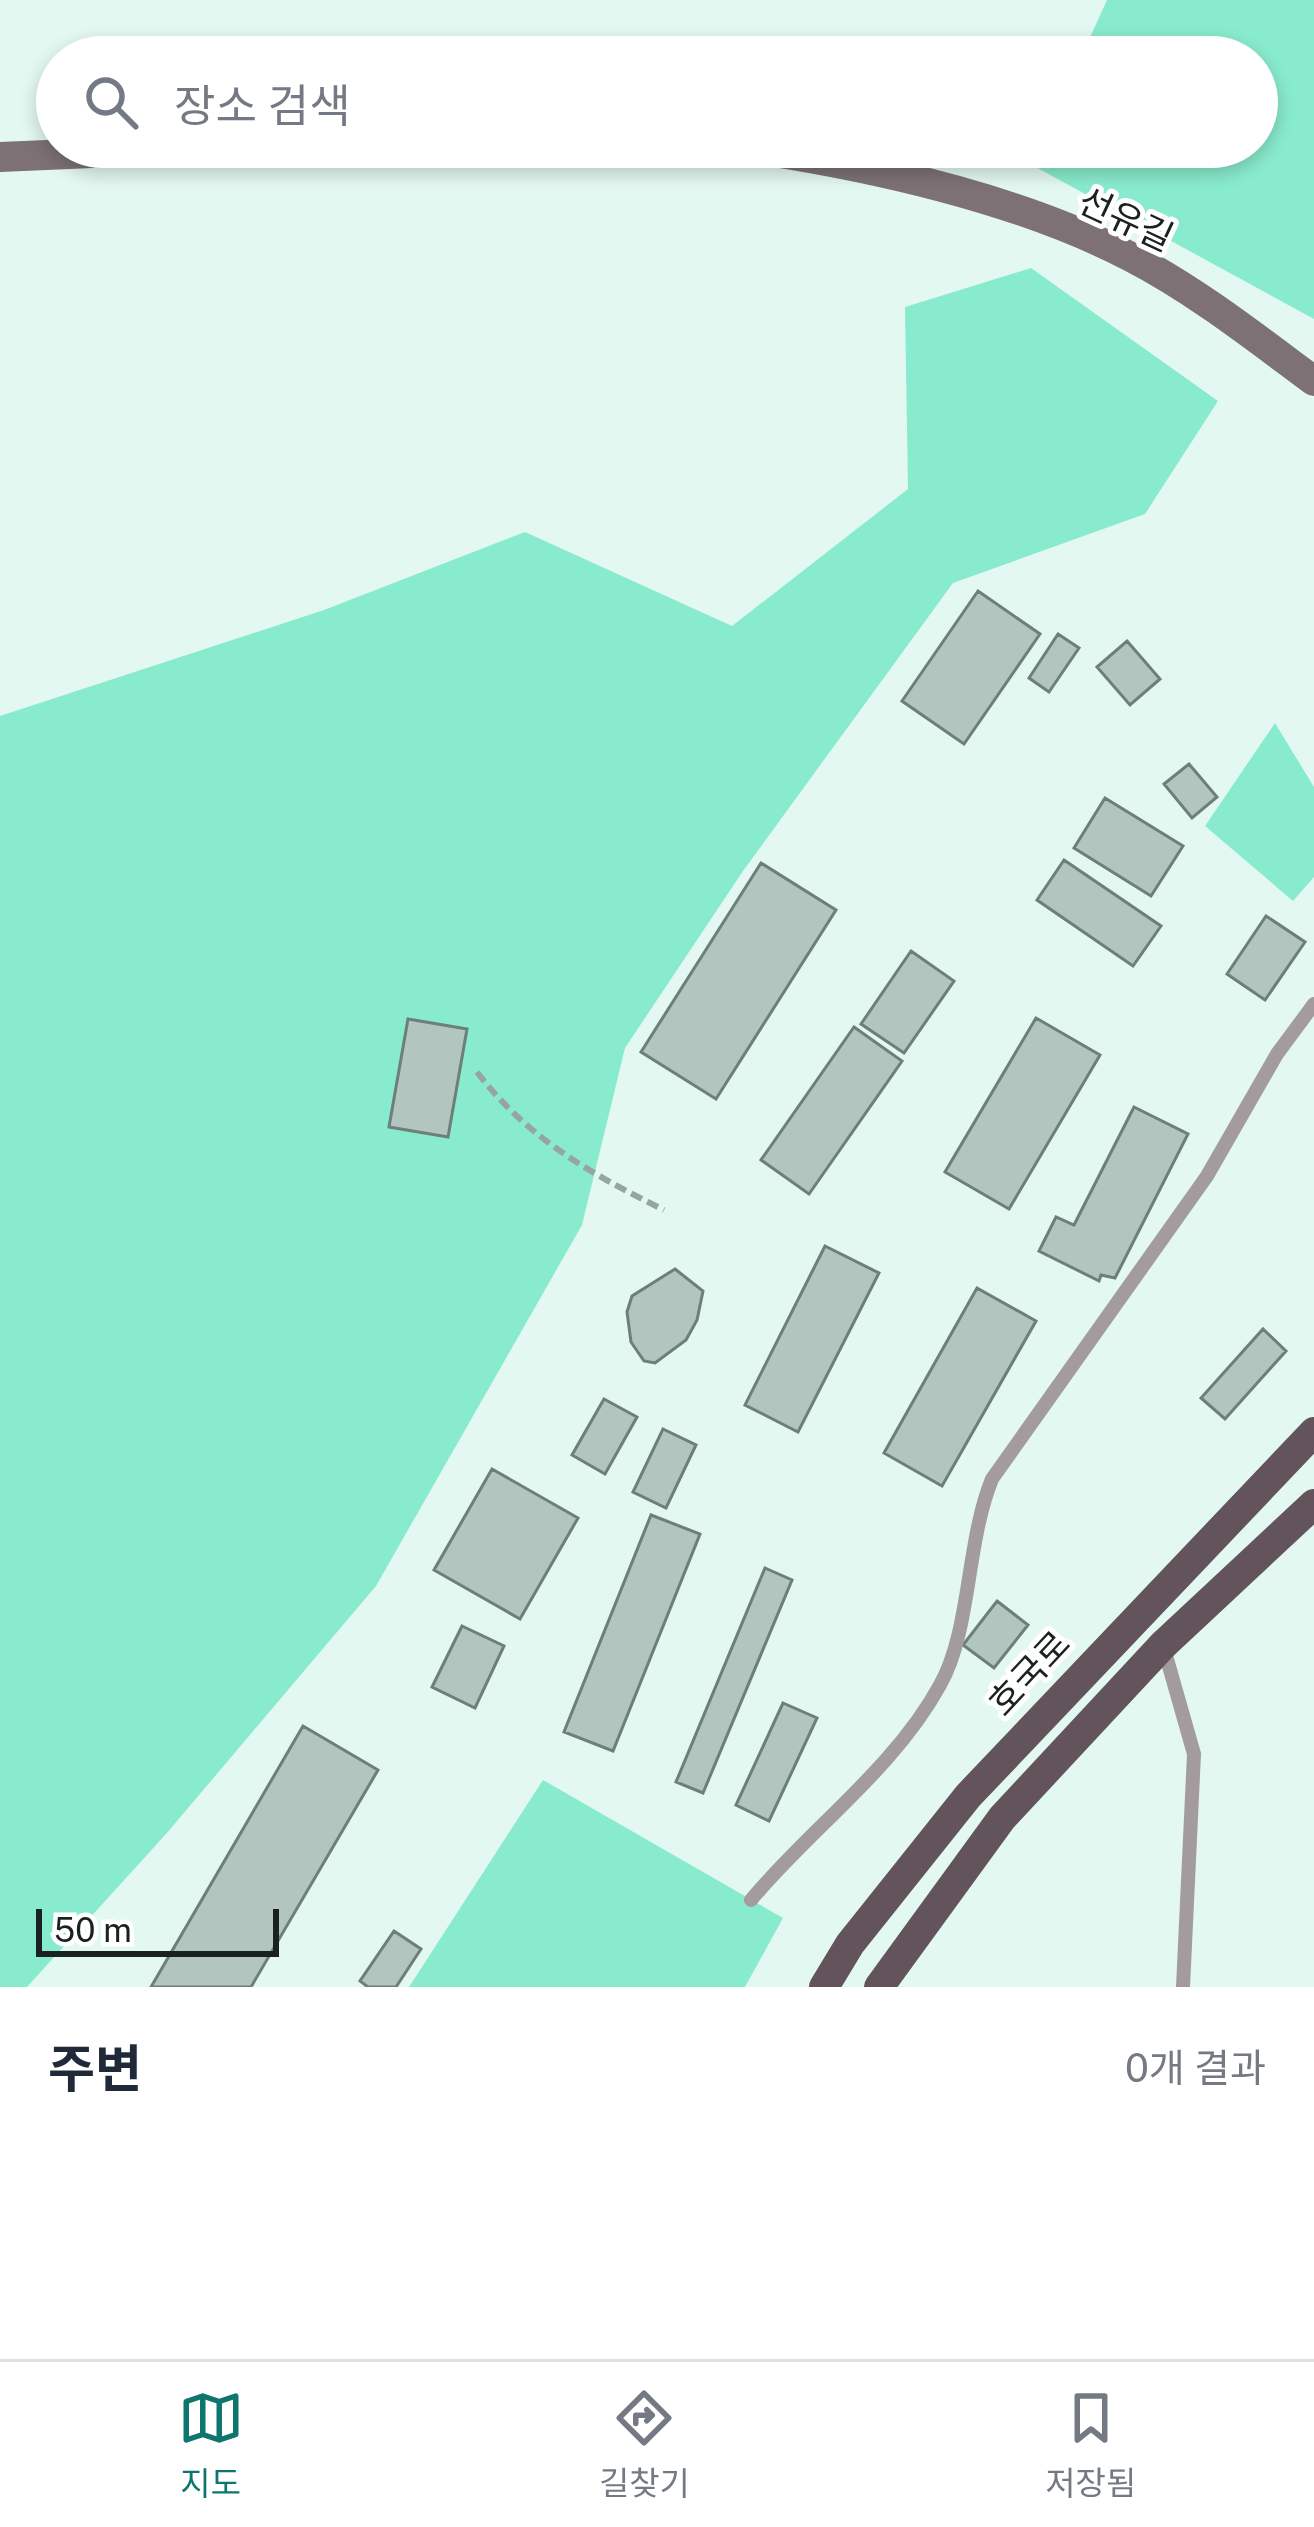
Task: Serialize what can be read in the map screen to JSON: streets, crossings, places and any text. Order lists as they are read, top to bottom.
{
  "streets": {
    "main road": ["호국로"],
    "street": ["선유길"]
  },
  "scale_bar": "50 m",
  "page": {
    "search": "장소 검색",
    "scale": "50 m",
    "heading": ["주변", "0개 결과"],
    "nav": ["지도", "길찾기", "저장됨"]
  }
}
